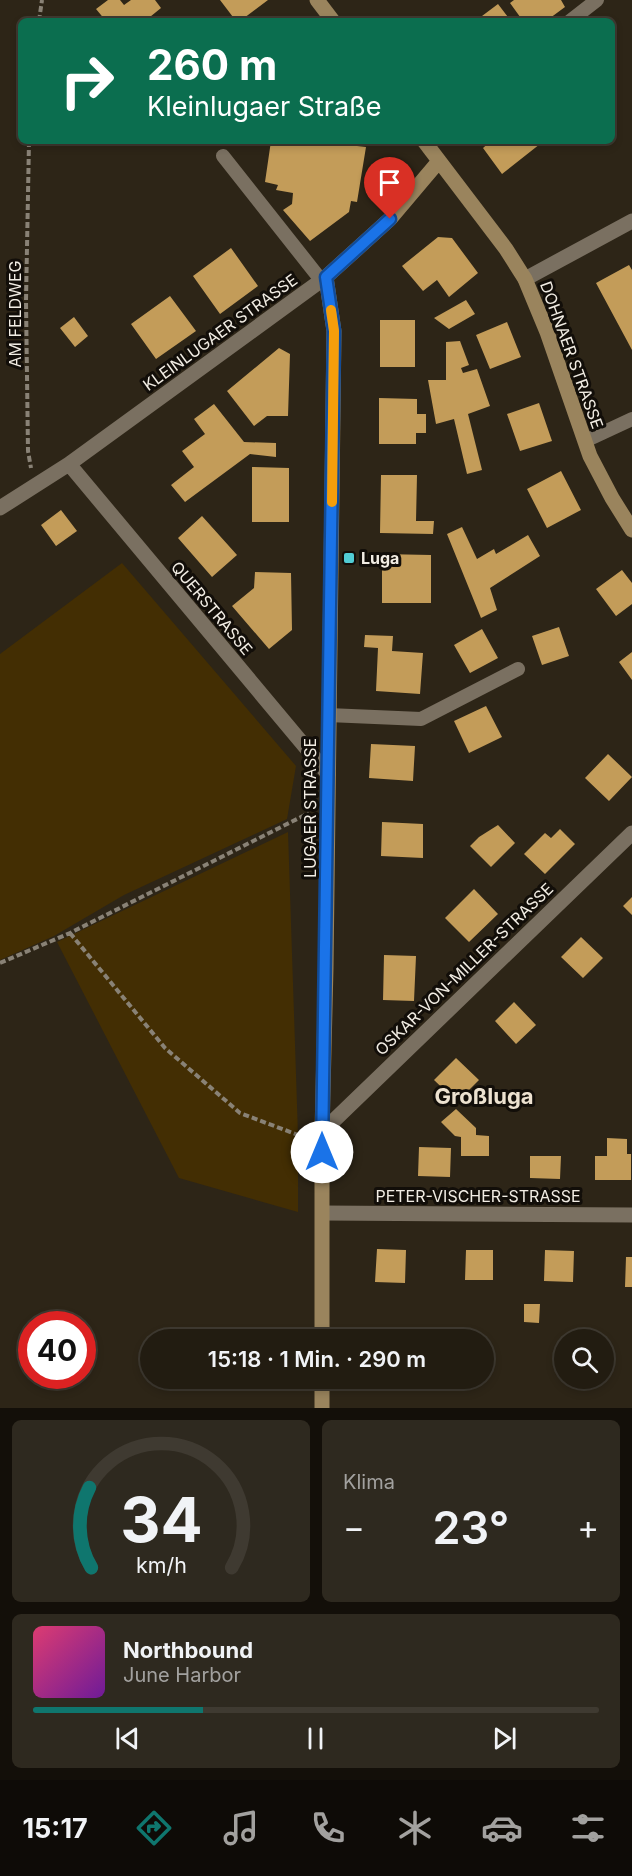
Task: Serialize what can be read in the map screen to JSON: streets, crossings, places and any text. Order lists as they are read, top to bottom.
{
  "streets": {
    "street": [
      "KLEINLUGAER STRASSE",
      "DOHNAER STRASSE",
      "QUERSTRASSE",
      "LUGAER STRASSE",
      "OSKAR-VON-MILLER-STRASSE",
      "PETER-VISCHER-STRASSE"
    ],
    "path": ["AM FELDWEG"]
  },
  "crossings": [
    ["AM FELDWEG", "KLEINLUGAER STRASSE"],
    ["KLEINLUGAER STRASSE", "DOHNAER STRASSE"],
    ["KLEINLUGAER STRASSE", "QUERSTRASSE"],
    ["KLEINLUGAER STRASSE", "LUGAER STRASSE"],
    ["QUERSTRASSE", "LUGAER STRASSE"],
    ["LUGAER STRASSE", "OSKAR-VON-MILLER-STRASSE"],
    ["LUGAER STRASSE", "PETER-VISCHER-STRASSE"]
  ],
  "districts": ["Großluga"],
  "places": {
    "transit": ["Luga"]
  },
  "page": {
    "turn": ["260 m", "Kleinlugaer Straße"],
    "limit": "40",
    "trip": "15:18 · 1 Min. · 290 m",
    "tile": "Klima",
    "heat": ["−", "23°", "+"],
    "song": ["Northbound", "June Harbor"],
    "tabs": "15:17",
    "gauge": ["34", "km/h"]
  }
}
